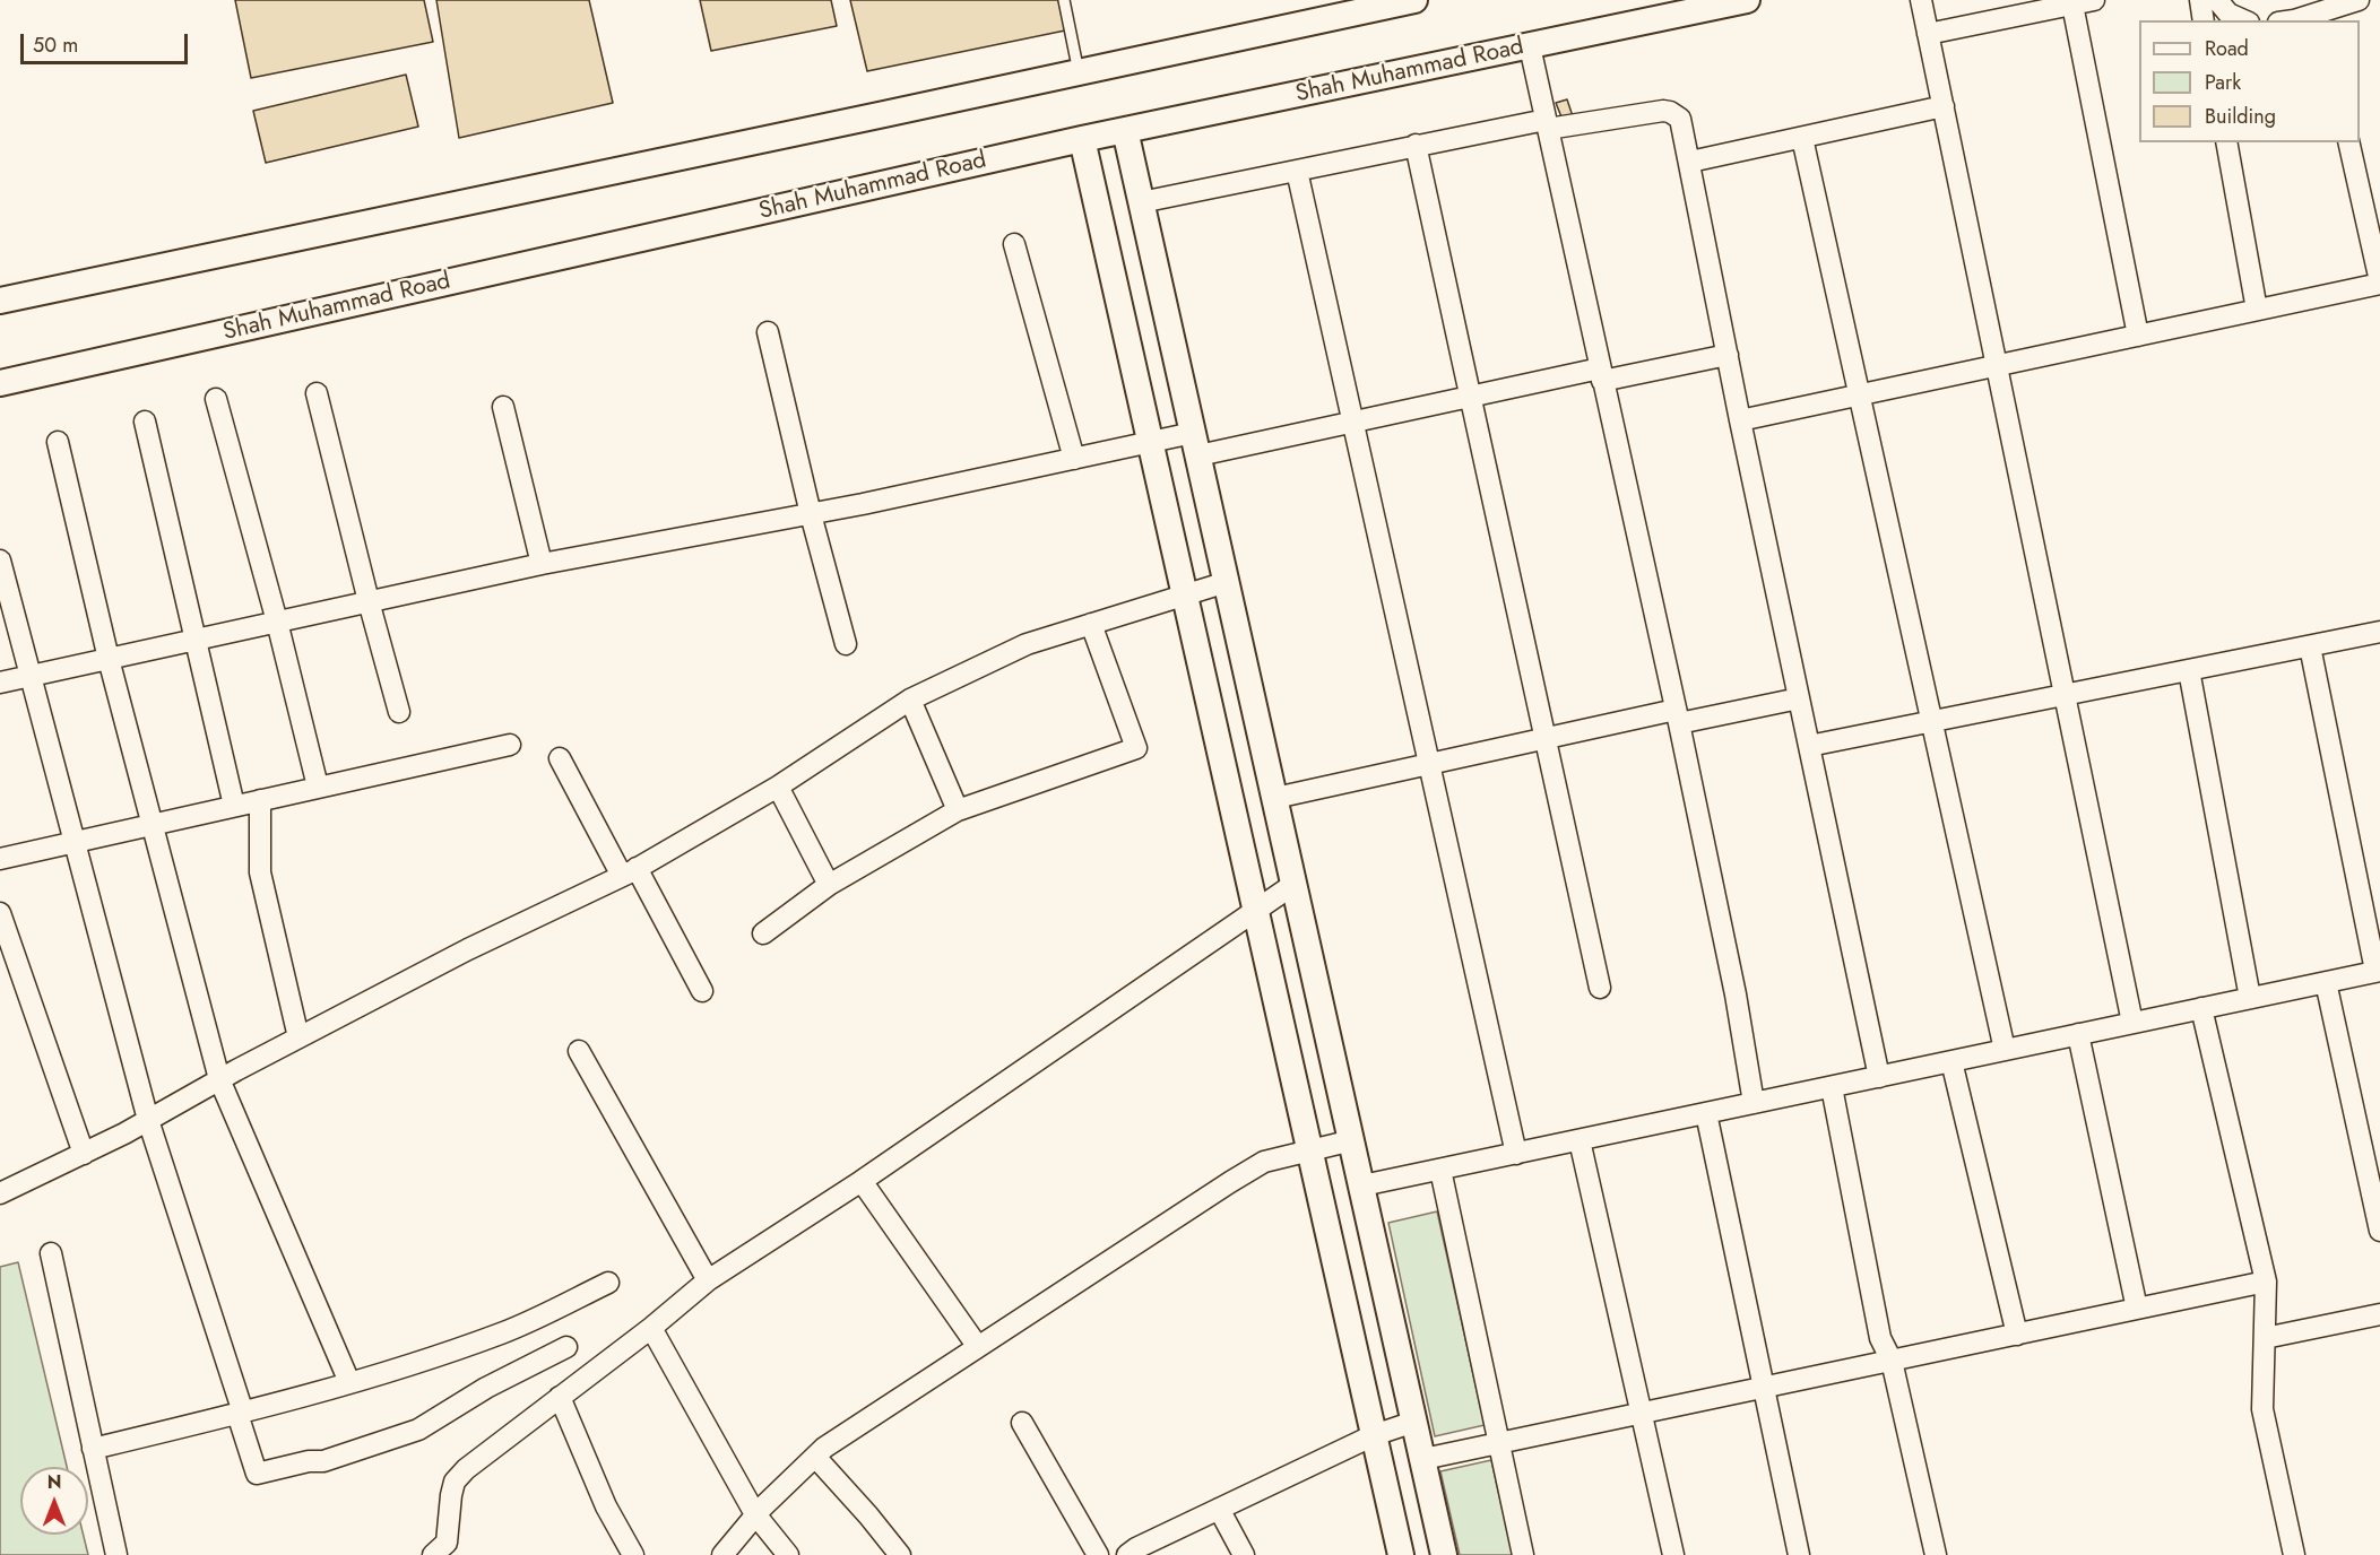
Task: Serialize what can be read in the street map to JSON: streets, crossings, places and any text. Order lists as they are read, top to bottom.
{
  "streets": {
    "street": ["Shah Muhammad Road"]
  },
  "legend": ["Road", "Park", "Building"],
  "scale_bar": "50 m",
  "north": "top"
}
